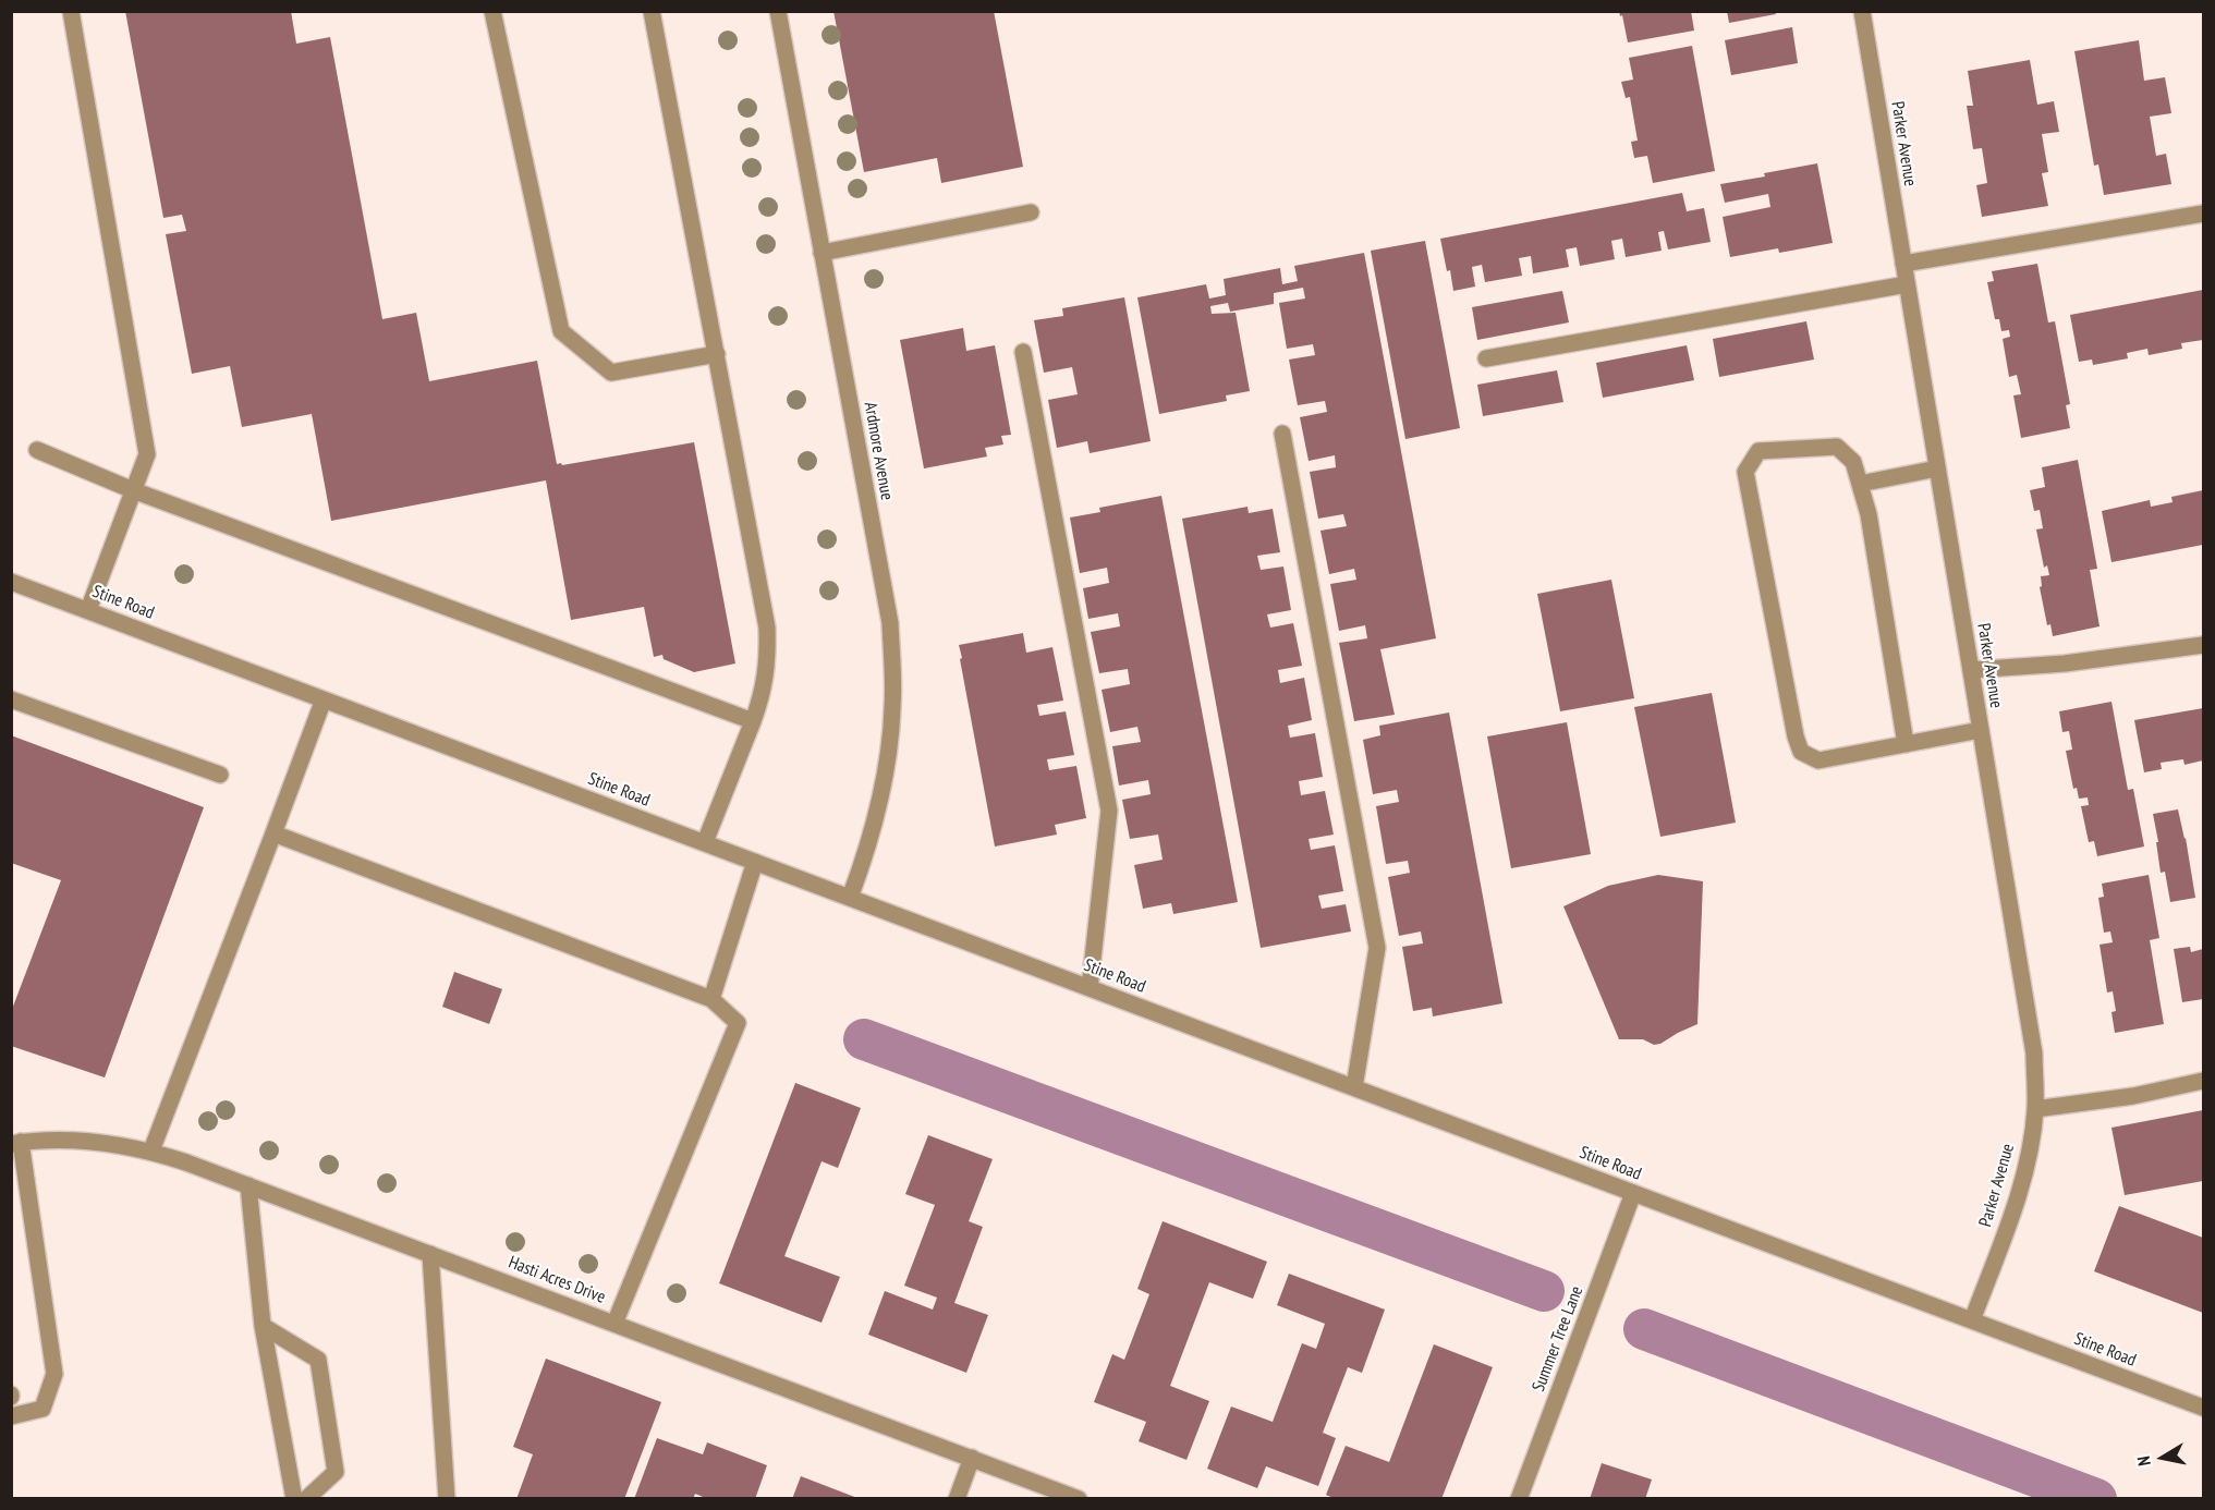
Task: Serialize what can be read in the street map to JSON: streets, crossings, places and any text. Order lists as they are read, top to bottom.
{
  "streets": {
    "street": [
      "Parker Avenue",
      "Ardmore Avenue",
      "Stine Road",
      "Hasti Acres Drive",
      "Summer Tree Lane"
    ]
  },
  "crossings": [
    ["Parker Avenue", "Stine Road"],
    ["Ardmore Avenue", "Stine Road"],
    ["Stine Road", "Summer Tree Lane"]
  ],
  "north": "left"
}
